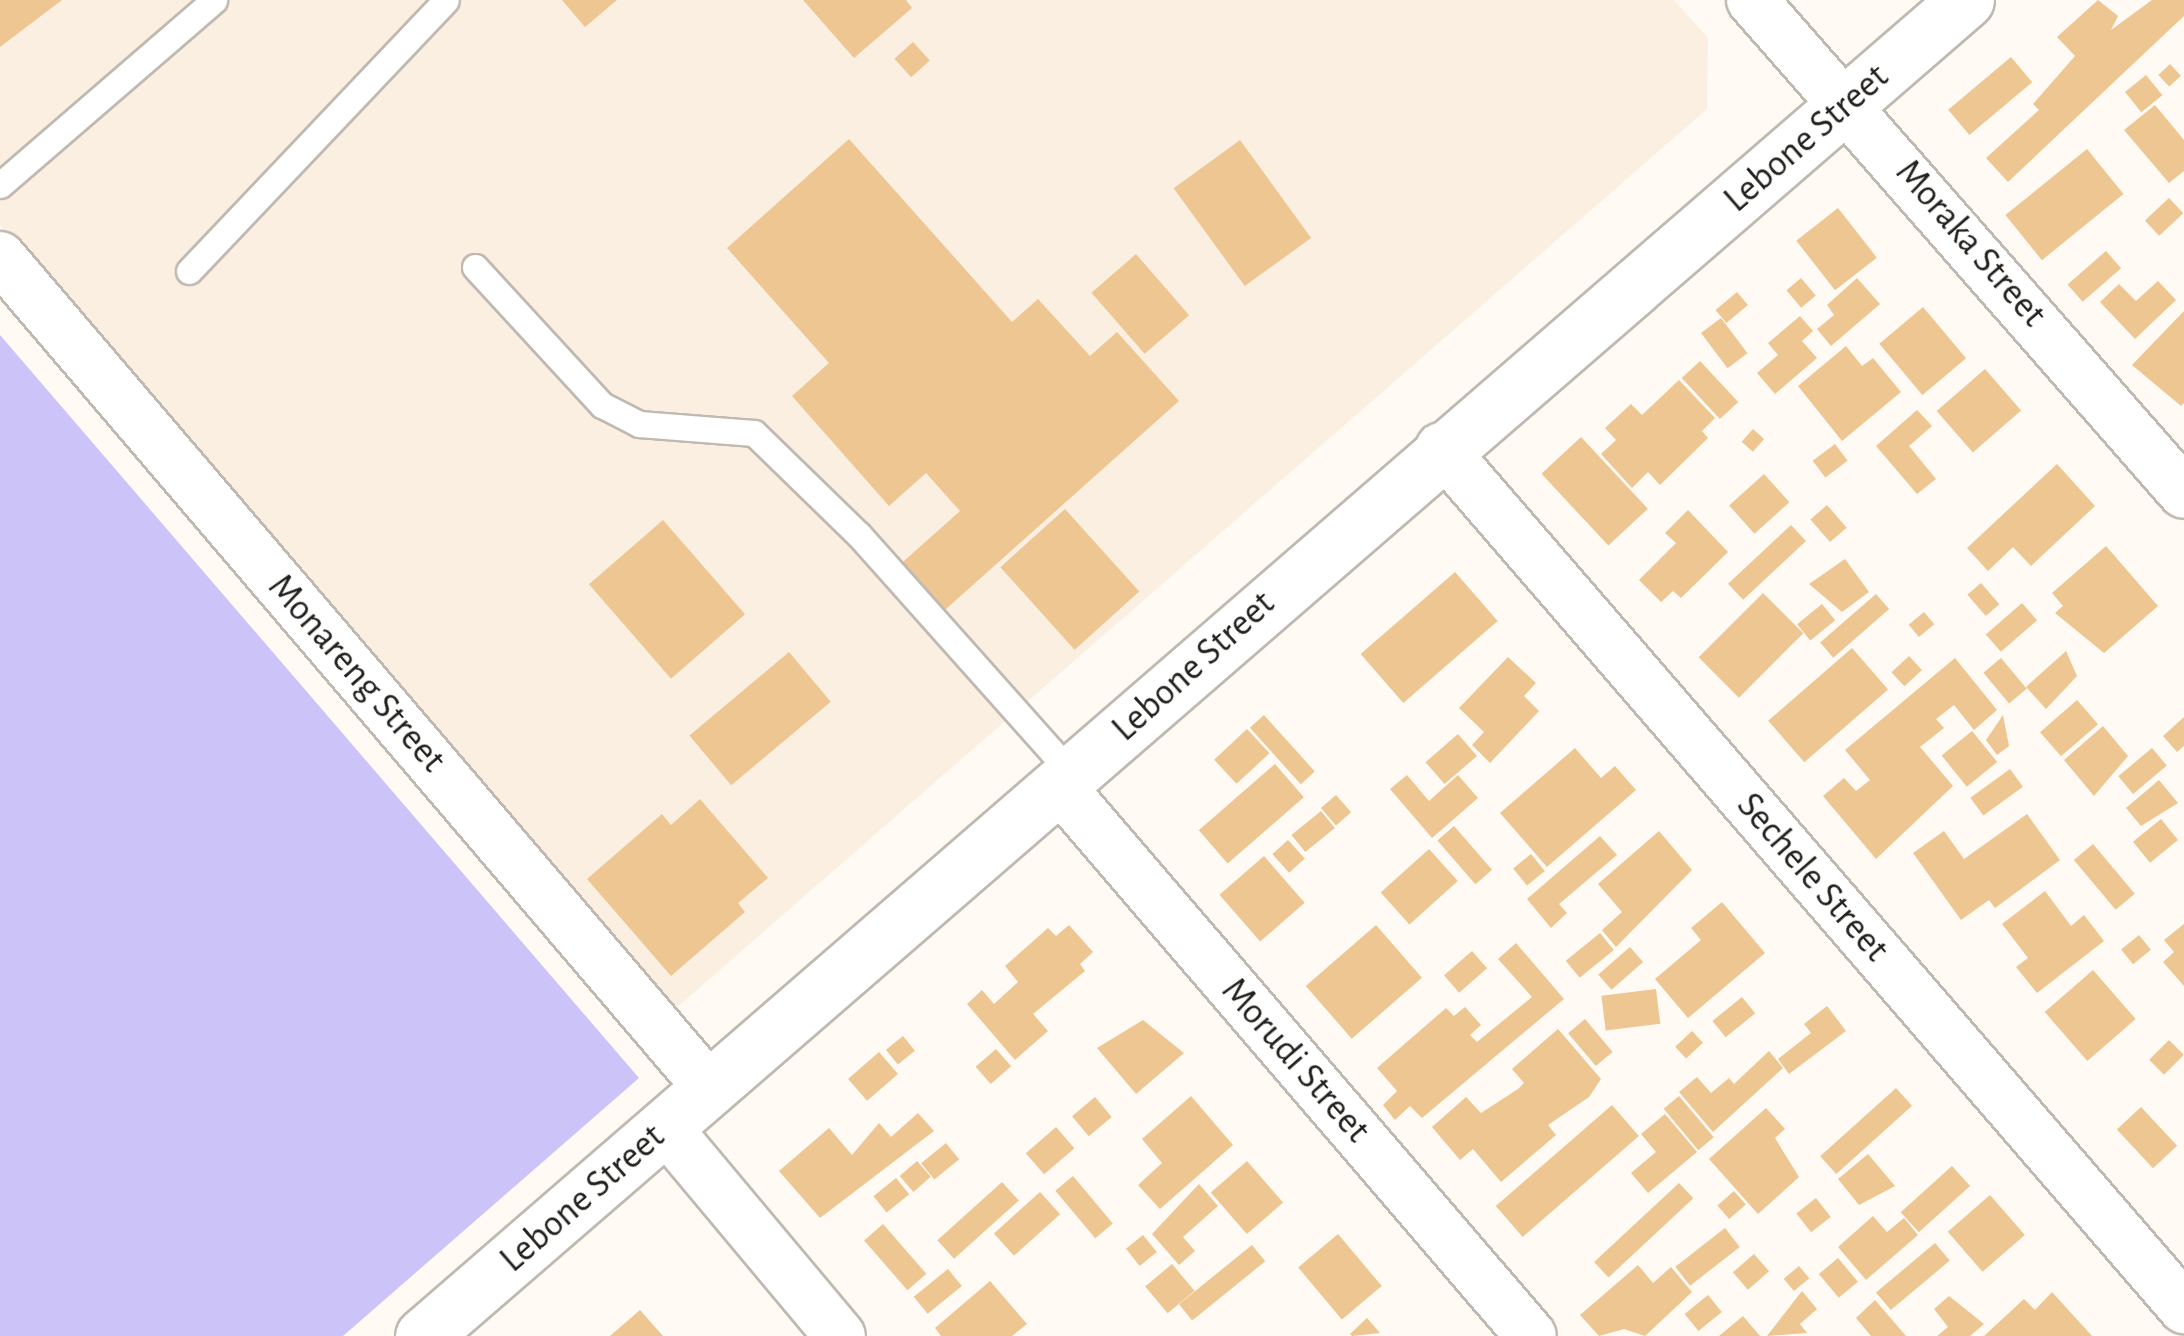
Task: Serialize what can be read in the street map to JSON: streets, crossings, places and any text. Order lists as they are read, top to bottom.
{
  "streets": {
    "street": [
      "Lebone Street",
      "Moraka Street",
      "Monareng Street",
      "Sechele Street",
      "Morudi Street"
    ]
  },
  "crossings": [
    ["Lebone Street", "Moraka Street"],
    ["Lebone Street", "Monareng Street"],
    ["Lebone Street", "Sechele Street"],
    ["Lebone Street", "Morudi Street"]
  ]
}
